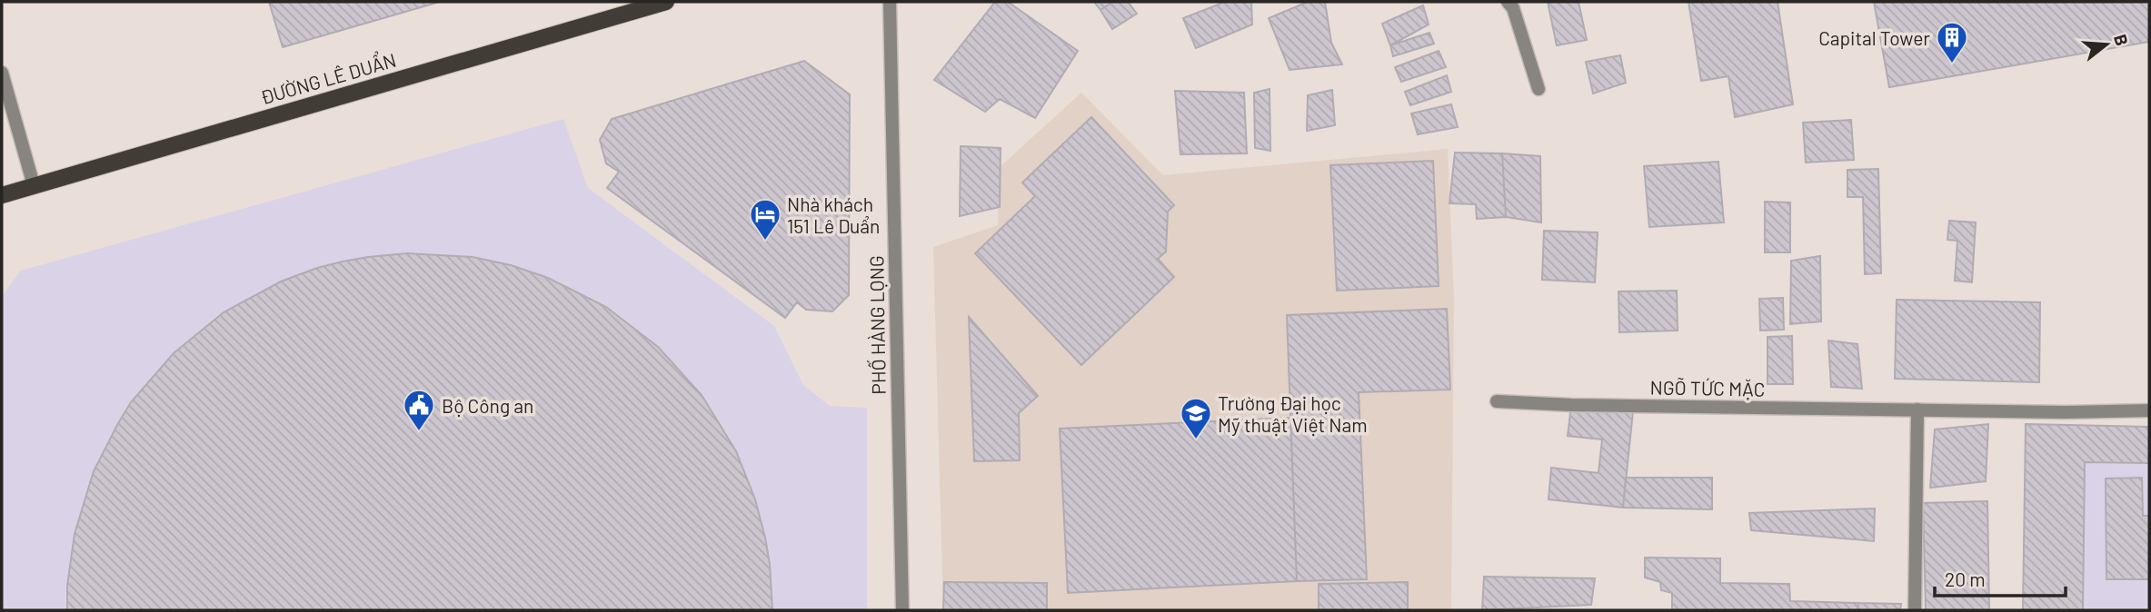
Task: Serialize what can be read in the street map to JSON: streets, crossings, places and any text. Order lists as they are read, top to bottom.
{
  "streets": {
    "main road": ["ĐƯỜNG LÊ DUẨN"],
    "street": ["PHỐ HÀNG LỌNG", "NGÕ TỨC MẶC"]
  },
  "places": {
    "building": ["Capital Tower"],
    "hotel": ["Nhà khách 151 Lê Duẩn"],
    "public building": ["Bộ Công an"],
    "school or university": ["Trường Đại học Mỹ thuật Việt Nam"]
  },
  "scale_bar": "20 m",
  "north": "right"
}
